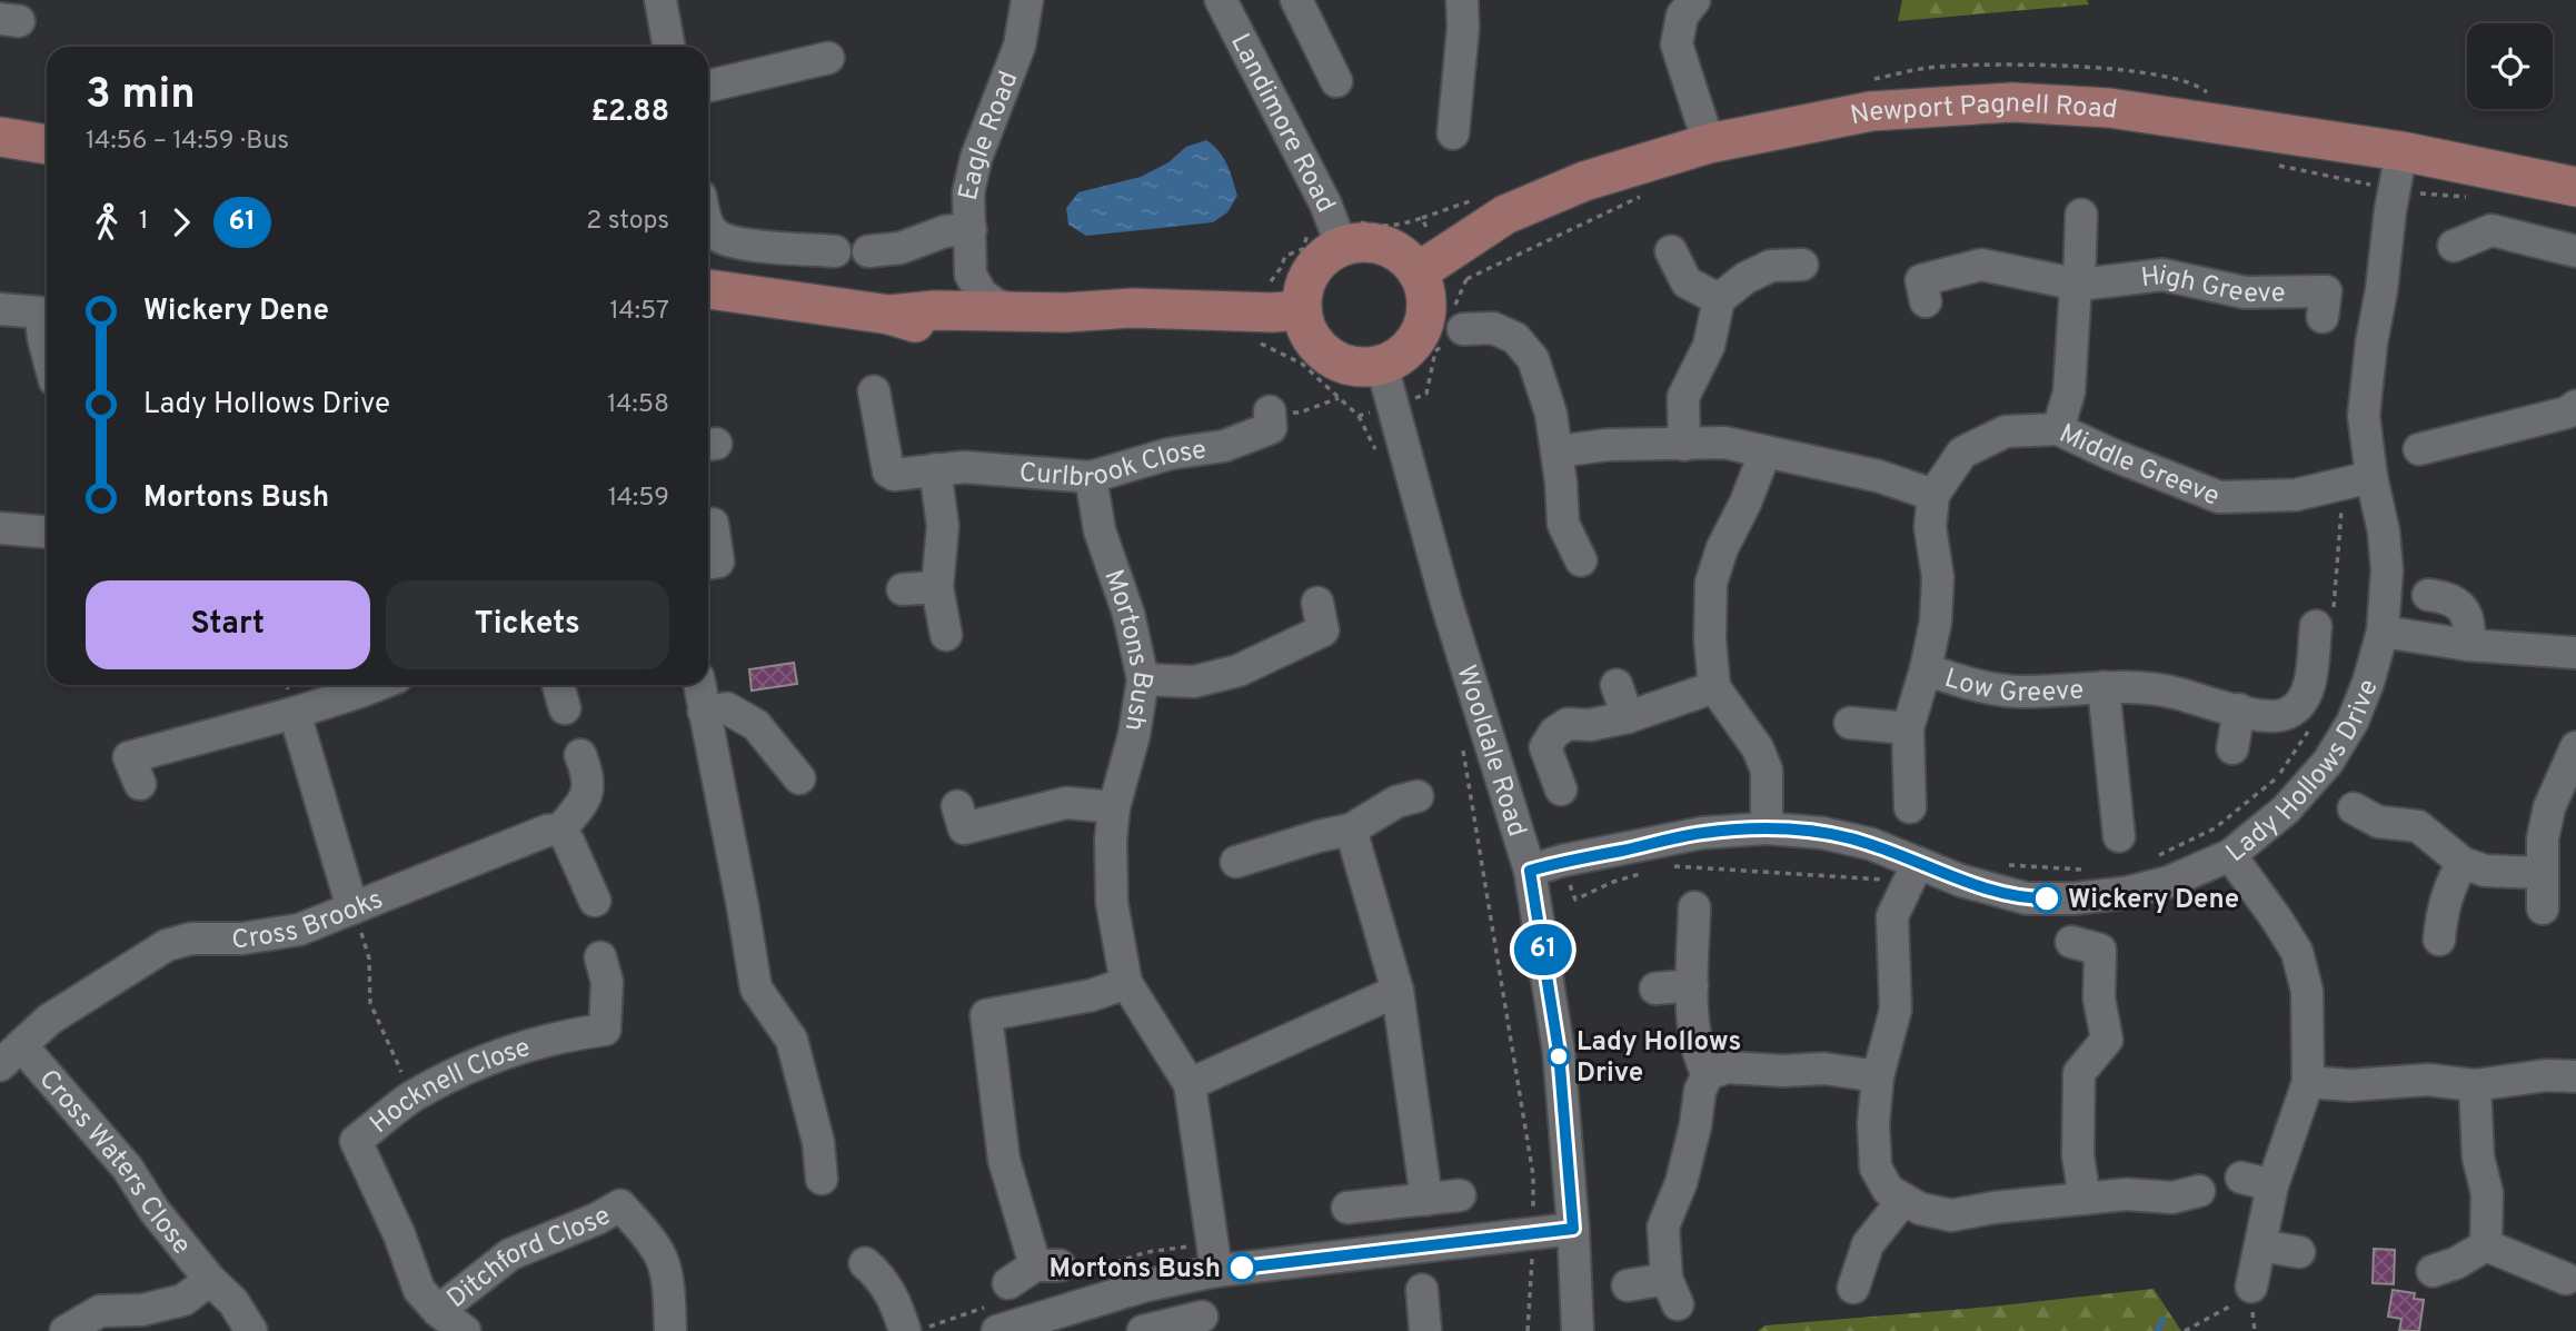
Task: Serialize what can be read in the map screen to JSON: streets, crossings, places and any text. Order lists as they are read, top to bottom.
{
  "streets": {
    "main road": ["Newport Pagnell Road"],
    "street": [
      "Landimore Road",
      "Eagle Road",
      "High Greeve",
      "Curlbrook Close",
      "Middle Greeve",
      "Mortons Bush",
      "Low Greeve",
      "Wooldale Road",
      "Lady Hollows Drive",
      "Cross Brooks",
      "Hocknell Close",
      "Cross Waters Close",
      "Ditchford Close"
    ]
  },
  "crossings": [
    ["Newport Pagnell Road", "Lady Hollows Drive"],
    ["Curlbrook Close", "Mortons Bush"],
    ["Middle Greeve", "Lady Hollows Drive"],
    ["Wooldale Road", "Lady Hollows Drive"],
    ["Cross Brooks", "Cross Waters Close"],
    ["Hocknell Close", "Ditchford Close"]
  ],
  "places": ["Wickery Dene", "Lady Hollows Drive", "Mortons Bush"],
  "lines": ["bus line 61"],
  "page": {
    "on_map": "61",
    "heading": ["3 min", "14:56 – 14:59 · Bus", "£2.88"],
    "legs": ["1", "61", "2 stops"],
    "list": [
      {
        "name": "Wickery Dene",
        "value": "14:57"
      },
      {
        "name": "Lady Hollows Drive",
        "value": "14:58"
      },
      {
        "name": "Mortons Bush",
        "value": "14:59"
      }
    ],
    "buttons": ["Start", "Tickets"]
  }
}
